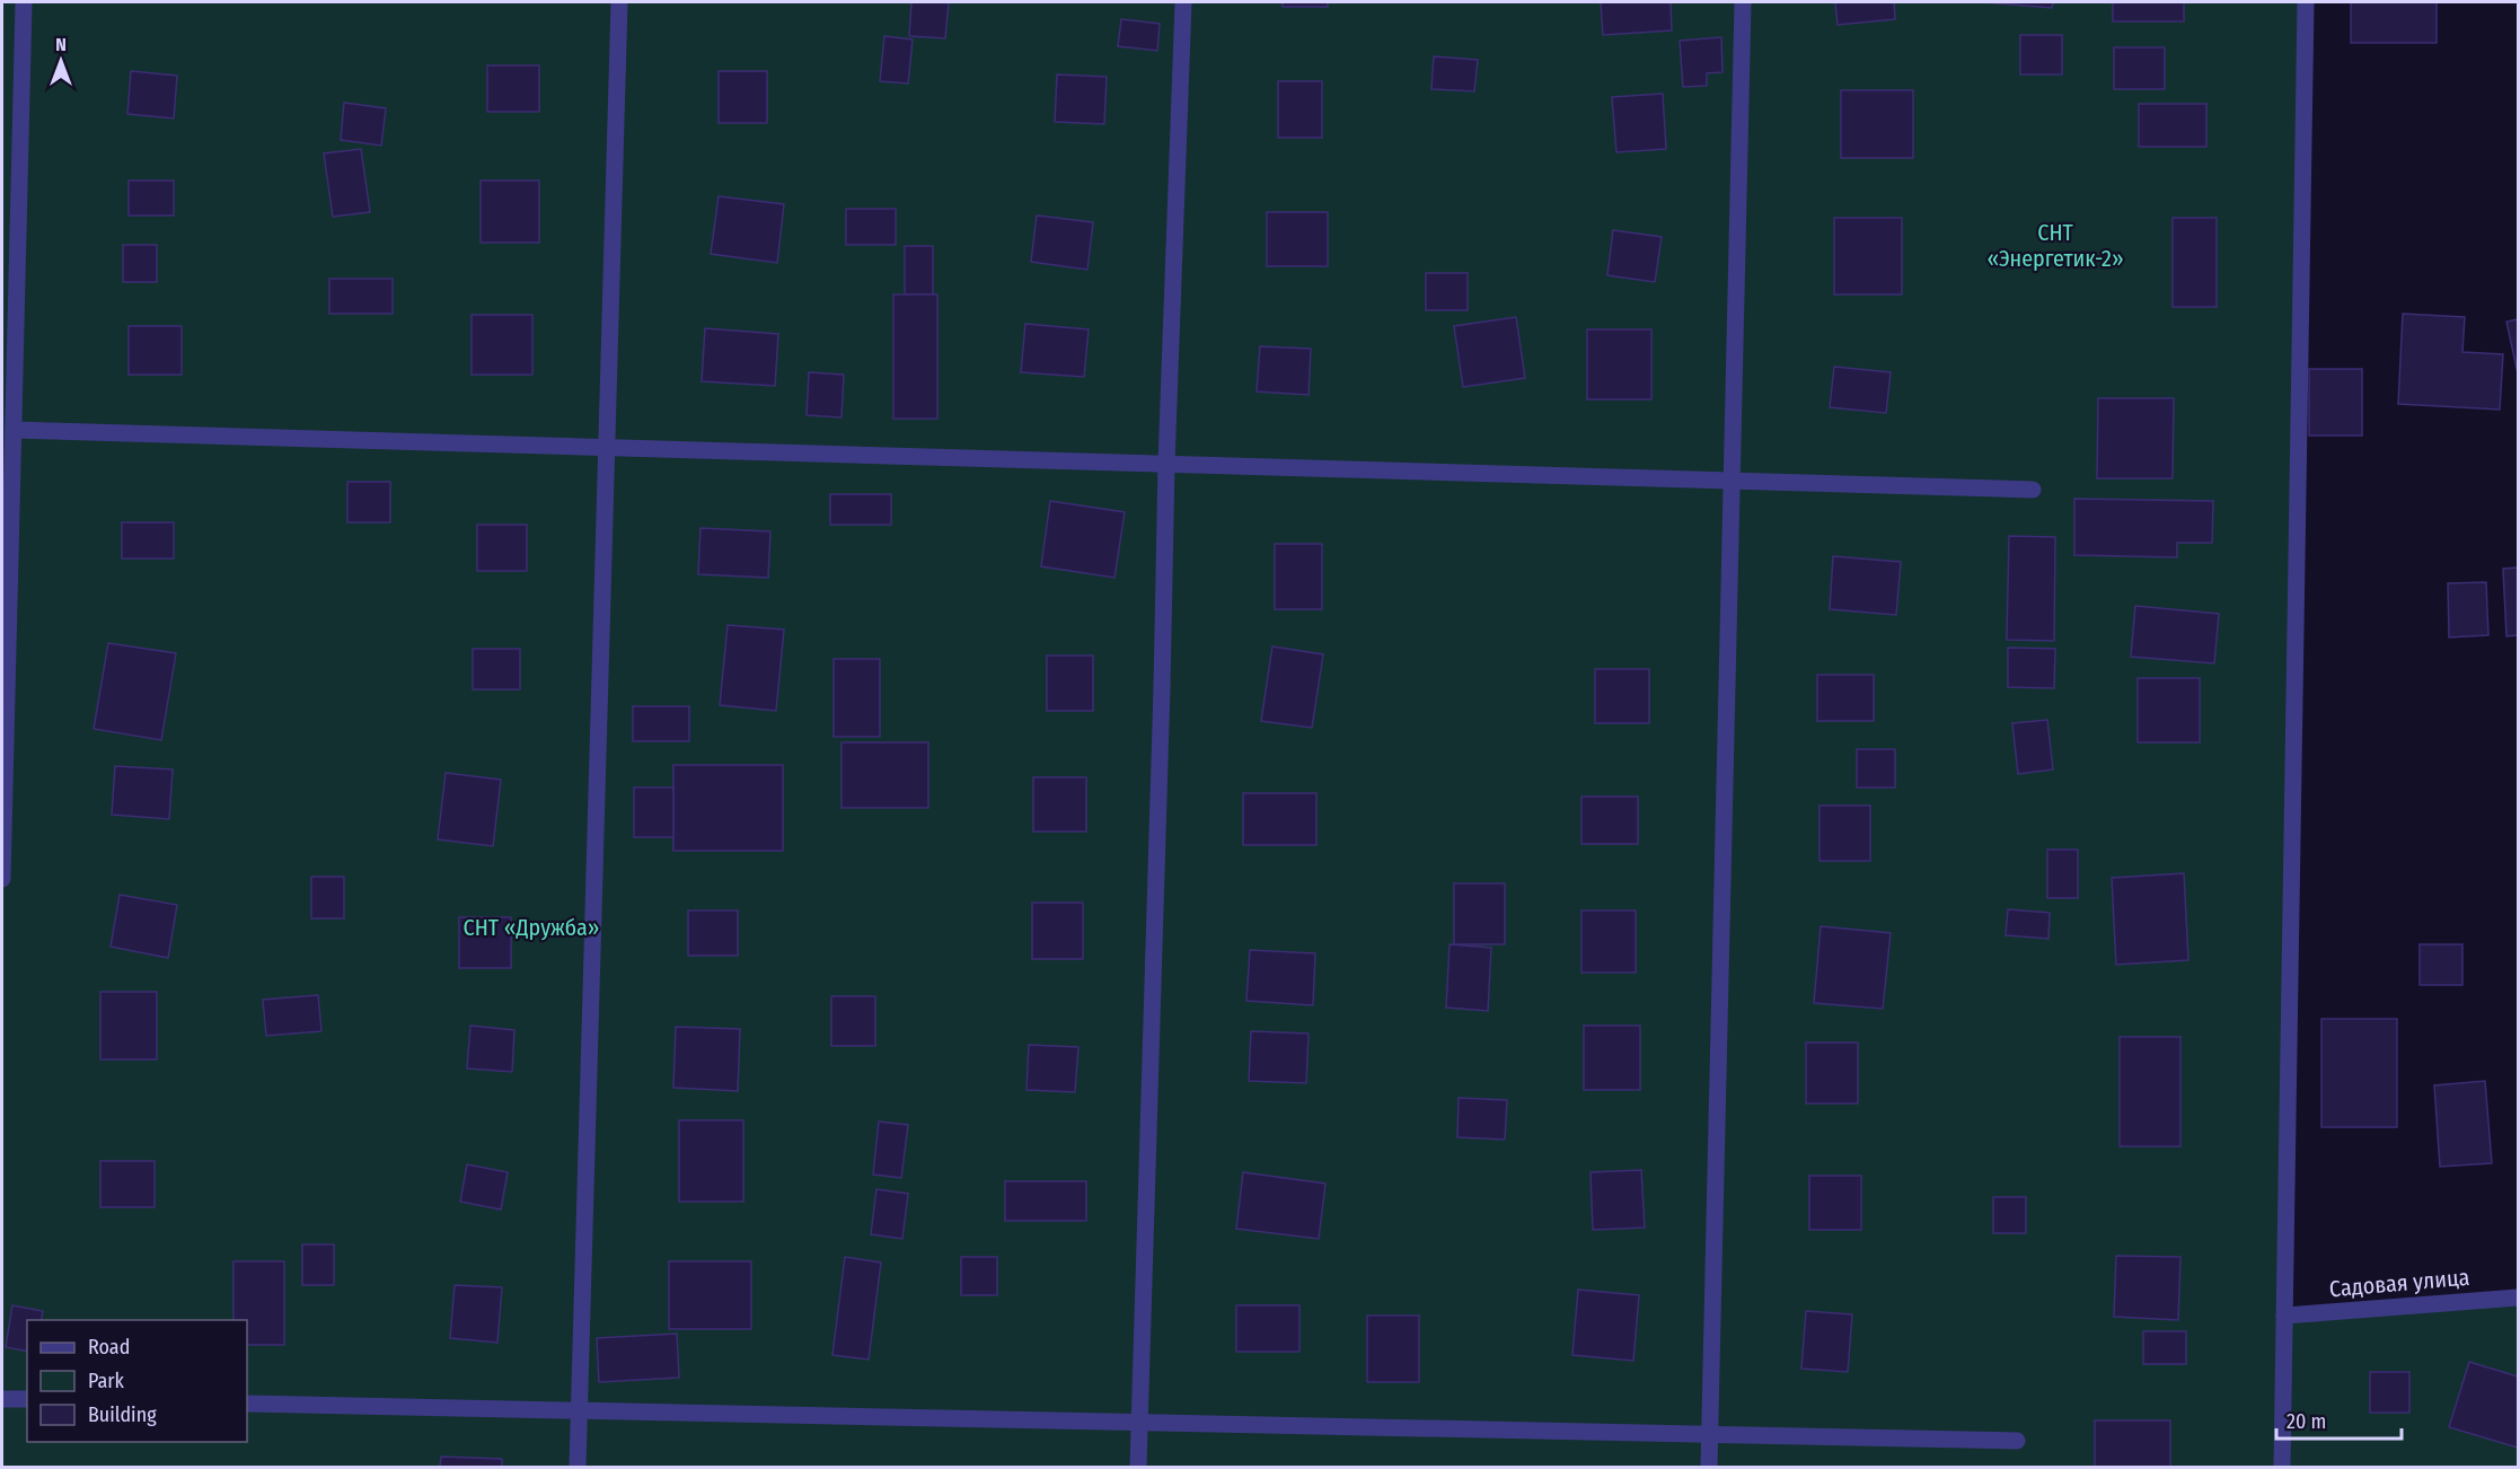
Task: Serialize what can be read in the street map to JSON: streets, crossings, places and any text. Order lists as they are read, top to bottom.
{
  "streets": {
    "street": ["Садовая улица"]
  },
  "parks": ["СНТ «Энергетик-2»", "СНТ «Дружба»"],
  "legend": ["Road", "Park", "Building"],
  "scale_bar": "20 m",
  "north": "top"
}
